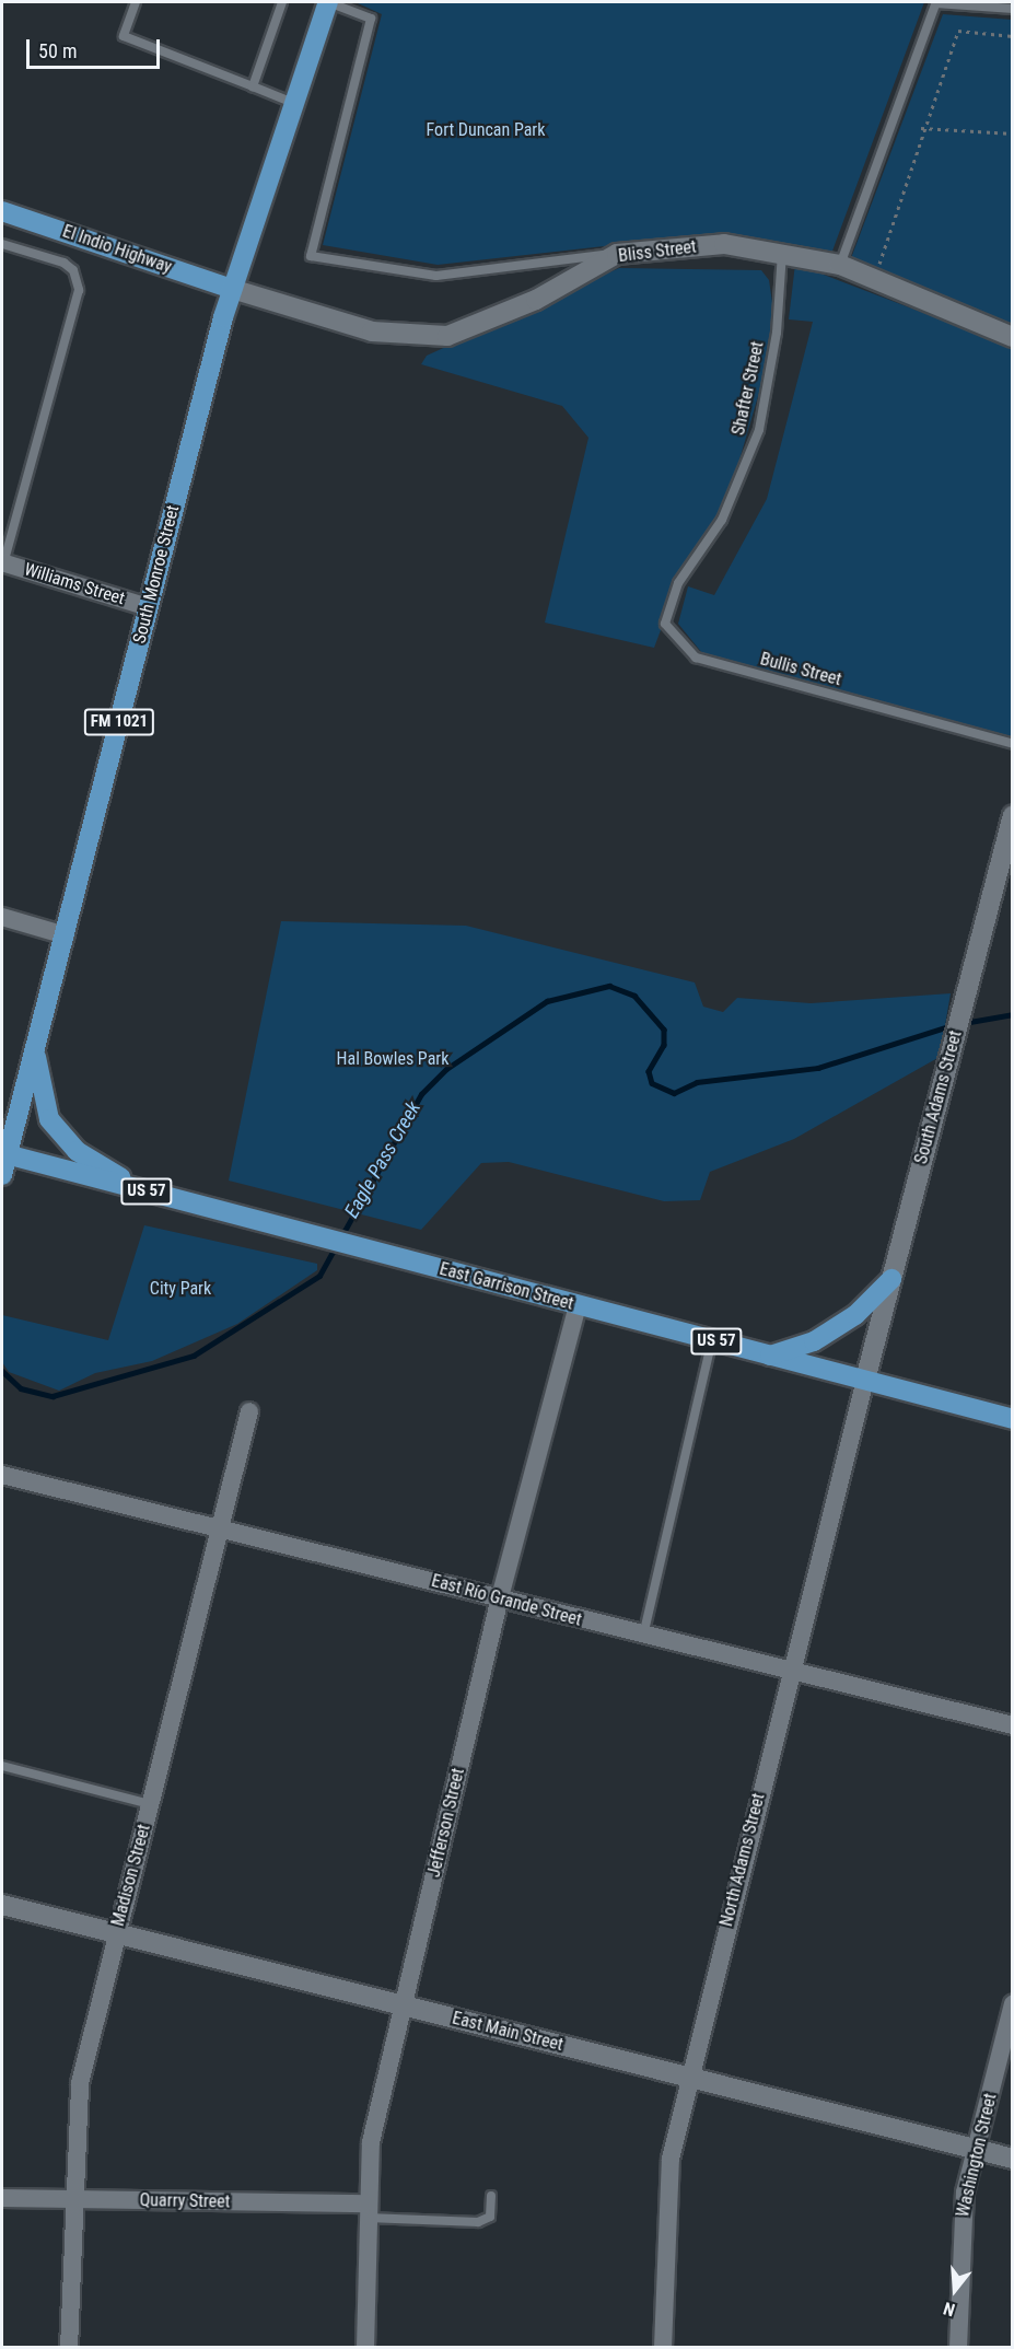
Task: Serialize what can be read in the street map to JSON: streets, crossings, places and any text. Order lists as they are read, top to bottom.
{
  "streets": {
    "main road": [
      "El Indio Highway",
      "South Monroe Street",
      "FM 1021",
      "US 57",
      "East Garrison Street"
    ],
    "street": [
      "Bliss Street",
      "Williams Street",
      "South Adams Street",
      "East Río Grande Street",
      "Jefferson Street",
      "North Adams Street",
      "Madison Street",
      "East Main Street",
      "Washington Street",
      "Quarry Street"
    ],
    "lane": ["Shafter Street", "Bullis Street"]
  },
  "crossings": [
    ["El Indio Highway", "Bliss Street"],
    ["El Indio Highway", "South Monroe Street"],
    ["Bliss Street", "Shafter Street"],
    ["Bliss Street", "South Monroe Street"],
    ["Shafter Street", "Bullis Street"],
    ["South Monroe Street", "Williams Street"],
    ["South Monroe Street", "FM 1021"],
    ["South Monroe Street", "East Garrison Street"],
    ["FM 1021", "East Garrison Street"],
    ["South Adams Street", "East Garrison Street"],
    ["South Adams Street", "North Adams Street"],
    ["East Garrison Street", "Jefferson Street"],
    ["East Garrison Street", "North Adams Street"],
    ["East Río Grande Street", "Jefferson Street"],
    ["East Río Grande Street", "North Adams Street"],
    ["East Río Grande Street", "Madison Street"],
    ["Jefferson Street", "East Main Street"],
    ["Jefferson Street", "Quarry Street"],
    ["North Adams Street", "East Main Street"],
    ["Madison Street", "East Main Street"],
    ["Madison Street", "Quarry Street"],
    ["East Main Street", "Washington Street"]
  ],
  "water": ["Eagle Pass Creek"],
  "parks": ["Fort Duncan Park", "Hal Bowles Park", "City Park"],
  "scale_bar": "50 m",
  "north": "bottom"
}
